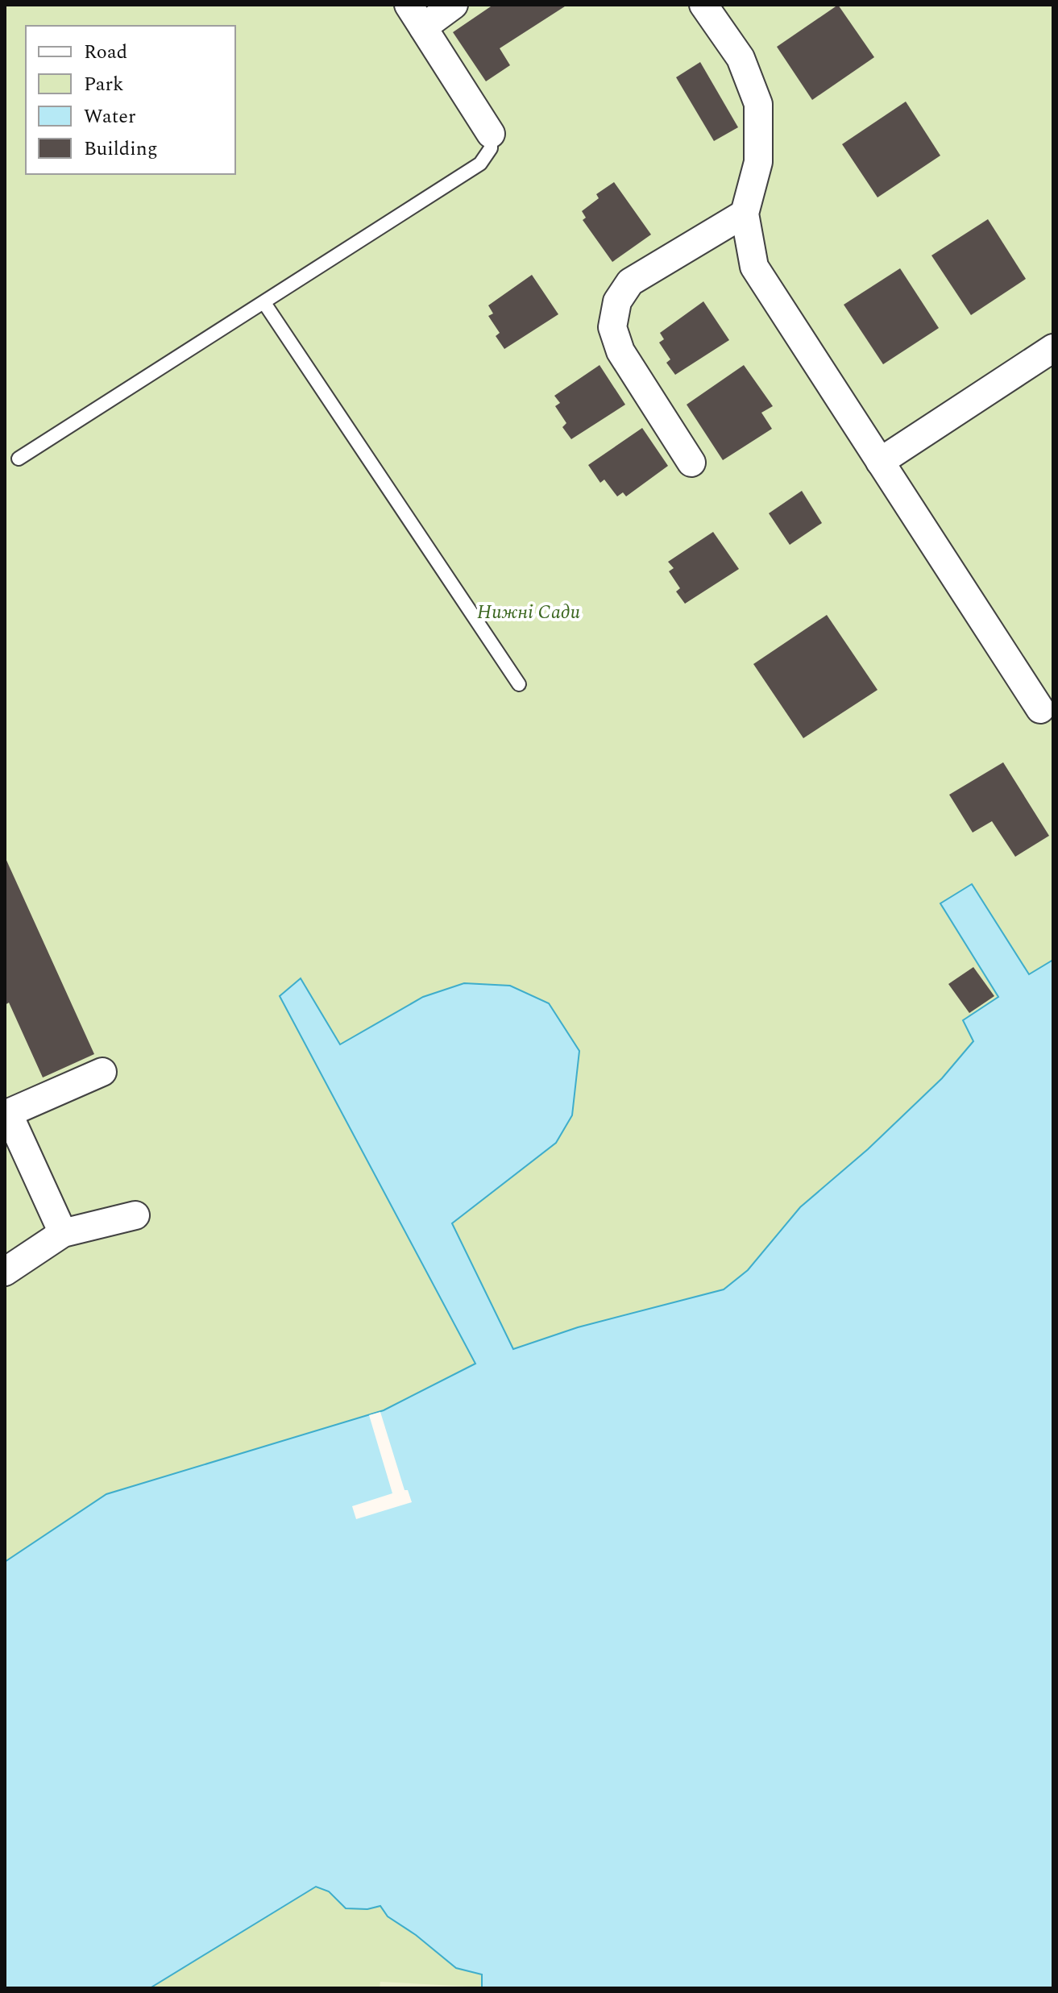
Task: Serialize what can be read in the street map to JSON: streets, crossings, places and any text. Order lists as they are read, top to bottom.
{
  "parks": ["Нижні Сади"],
  "legend": [
    "Road",
    "Park",
    "Water",
    "Building"
  ]
}
